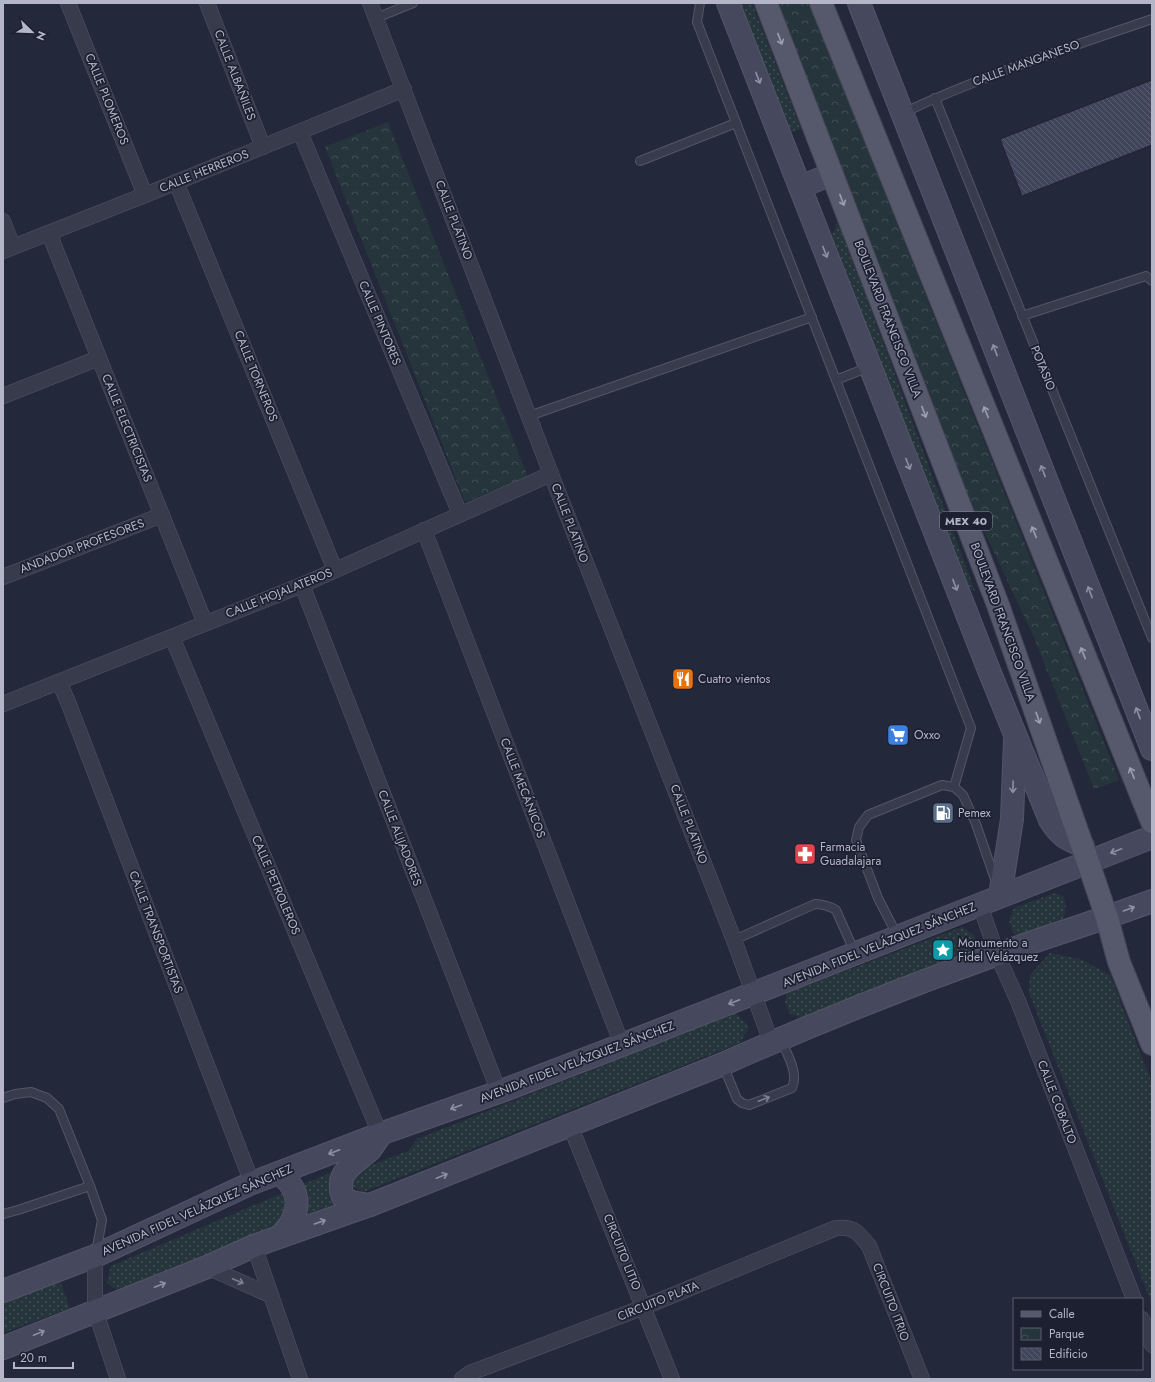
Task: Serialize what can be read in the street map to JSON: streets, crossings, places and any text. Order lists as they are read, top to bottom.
{
  "streets": {
    "main road": ["BOULEVARD FRANCISCO VILLA", "MEX 40", "AVENIDA FIDEL VELÁZQUEZ SÁNCHEZ"],
    "street": [
      "CALLE ALBAÑILES",
      "CALLE PLOMEROS",
      "CALLE HERREROS",
      "CALLE PLATINO",
      "CALLE PINTORES",
      "CALLE TORNEROS",
      "CALLE ELECTRICISTAS",
      "ANDADOR PROFESORES",
      "CALLE HOJALATEROS",
      "CALLE MECÁNICOS",
      "CALLE ALIJADORES",
      "CALLE PETROLEROS",
      "CALLE TRANSPORTISTAS",
      "CALLE COBALTO",
      "CIRCUITO LITIO",
      "CIRCUITO PLATA",
      "CIRCUITO ITRIO"
    ],
    "lane": ["CALLE MANGANESO", "POTASIO"]
  },
  "crossings": [
    ["CALLE MANGANESO", "POTASIO"],
    ["CALLE ALBAÑILES", "CALLE HERREROS"],
    ["CALLE PLOMEROS", "CALLE HERREROS"],
    ["CALLE HERREROS", "CALLE PLATINO"],
    ["CALLE HERREROS", "CALLE PINTORES"],
    ["CALLE HERREROS", "CALLE TORNEROS"],
    ["CALLE HERREROS", "CALLE ELECTRICISTAS"],
    ["CALLE PLATINO", "CALLE HOJALATEROS"],
    ["CALLE PLATINO", "AVENIDA FIDEL VELÁZQUEZ SÁNCHEZ"],
    ["BOULEVARD FRANCISCO VILLA", "AVENIDA FIDEL VELÁZQUEZ SÁNCHEZ"],
    ["CALLE PINTORES", "CALLE HOJALATEROS"],
    ["CALLE TORNEROS", "CALLE HOJALATEROS"],
    ["CALLE ELECTRICISTAS", "ANDADOR PROFESORES"],
    ["CALLE ELECTRICISTAS", "CALLE HOJALATEROS"],
    ["CALLE HOJALATEROS", "CALLE MECÁNICOS"],
    ["CALLE HOJALATEROS", "CALLE ALIJADORES"],
    ["CALLE HOJALATEROS", "CALLE PETROLEROS"],
    ["CALLE HOJALATEROS", "CALLE TRANSPORTISTAS"],
    ["CALLE MECÁNICOS", "AVENIDA FIDEL VELÁZQUEZ SÁNCHEZ"],
    ["CALLE ALIJADORES", "AVENIDA FIDEL VELÁZQUEZ SÁNCHEZ"],
    ["CALLE PETROLEROS", "AVENIDA FIDEL VELÁZQUEZ SÁNCHEZ"],
    ["CALLE TRANSPORTISTAS", "AVENIDA FIDEL VELÁZQUEZ SÁNCHEZ"],
    ["AVENIDA FIDEL VELÁZQUEZ SÁNCHEZ", "CALLE COBALTO"],
    ["CIRCUITO LITIO", "CIRCUITO PLATA"],
    ["CIRCUITO PLATA", "CIRCUITO ITRIO"]
  ],
  "places": {
    "restaurant": ["Cuatro vientos"],
    "supermarket": ["Oxxo"],
    "fuel station": ["Pemex"],
    "pharmacy": ["Farmacia Guadalajara"],
    "place": ["Monumento a Fidel Velázquez"]
  },
  "legend": ["Calle", "Parque", "Edificio"],
  "scale_bar": "20 m",
  "north": "bottom right"
}
